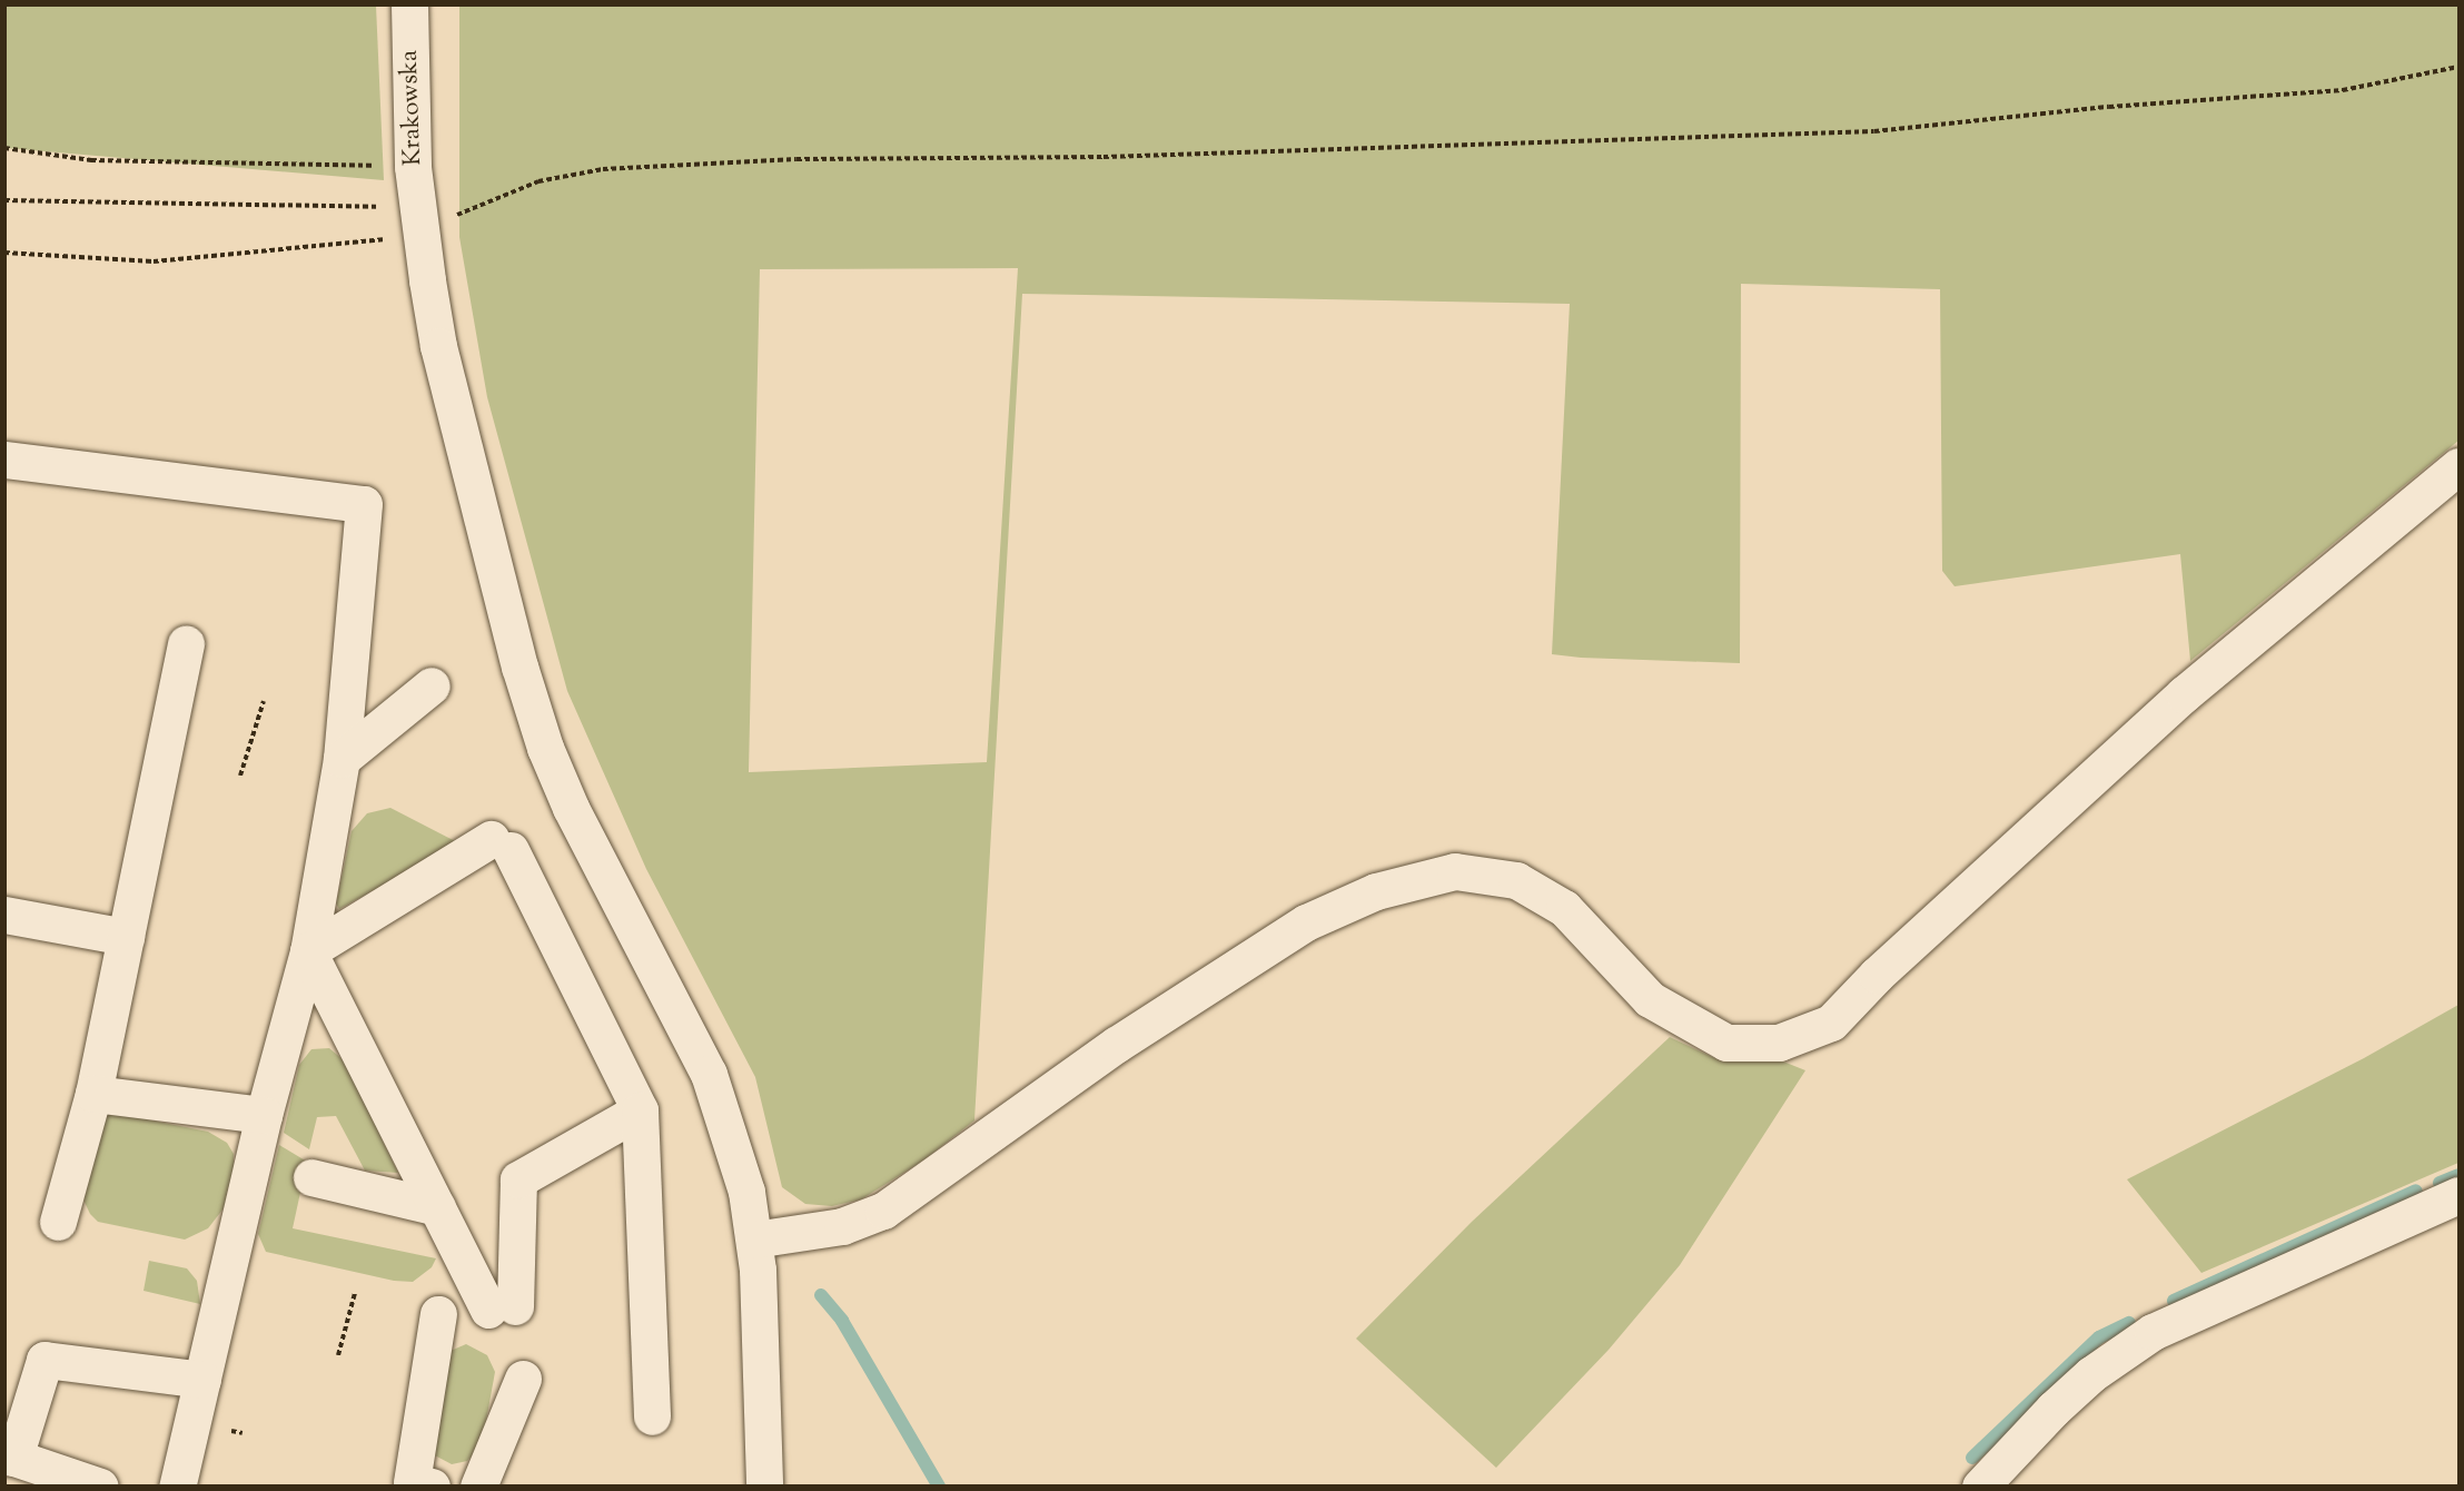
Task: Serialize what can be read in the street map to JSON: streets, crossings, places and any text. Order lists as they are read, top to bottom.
{
  "streets": {
    "street": ["Krakowska"]
  }
}
